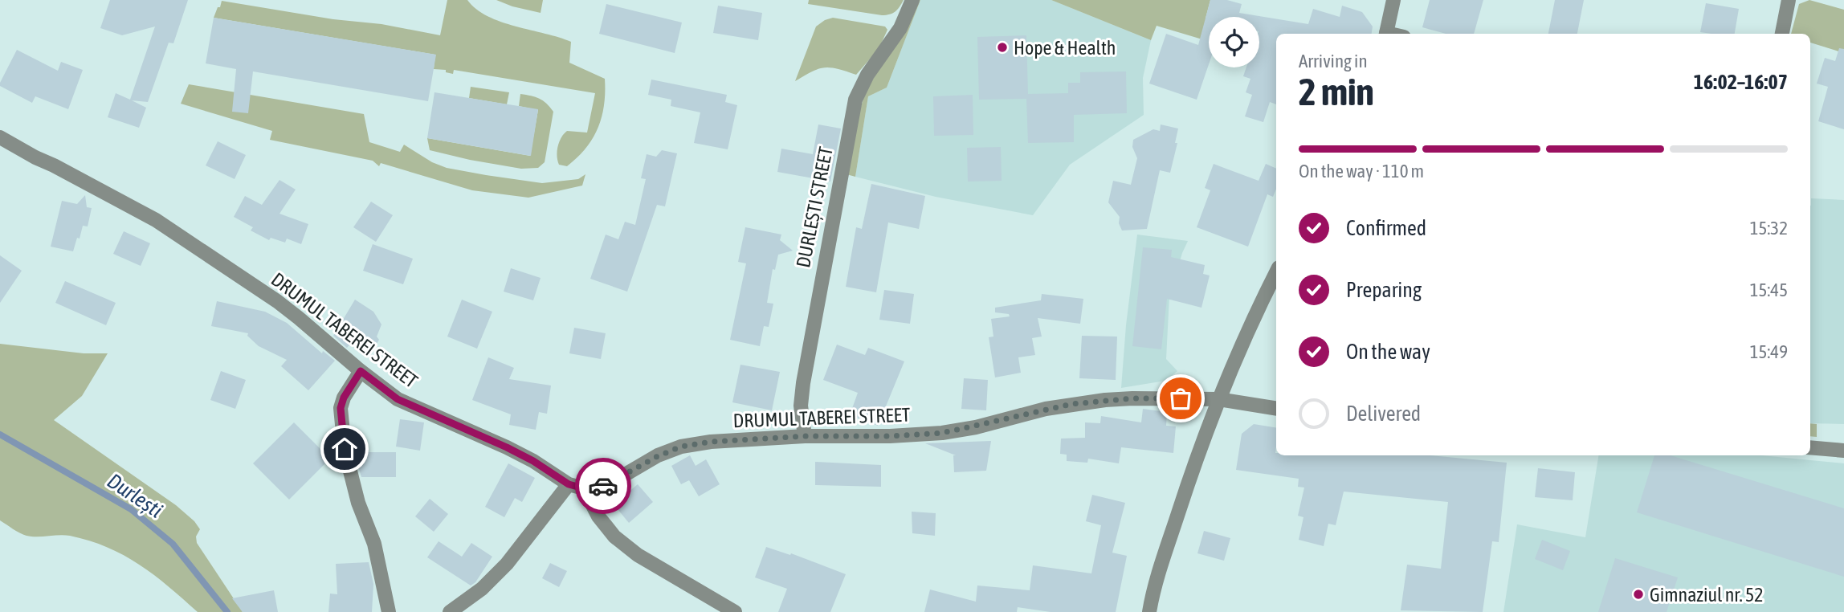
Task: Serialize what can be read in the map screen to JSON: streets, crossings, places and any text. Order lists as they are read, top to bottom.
{
  "streets": {
    "street": ["DURLEȘTI STREET", "DRUMUL TABEREI STREET"]
  },
  "crossings": [
    ["DURLEȘTI STREET", "DRUMUL TABEREI STREET"]
  ],
  "water": ["Durlești"],
  "places": ["Hope & Health", "Gimnaziul nr. 52"],
  "page": {
    "heading": ["2 min", "Arriving in", "16:02–16:07"],
    "bar": "On the way · 110 m",
    "list": [
      ["Confirmed", "15:32"],
      ["Preparing", "15:45"],
      ["On the way", "15:49"],
      "Delivered"
    ]
  }
}
